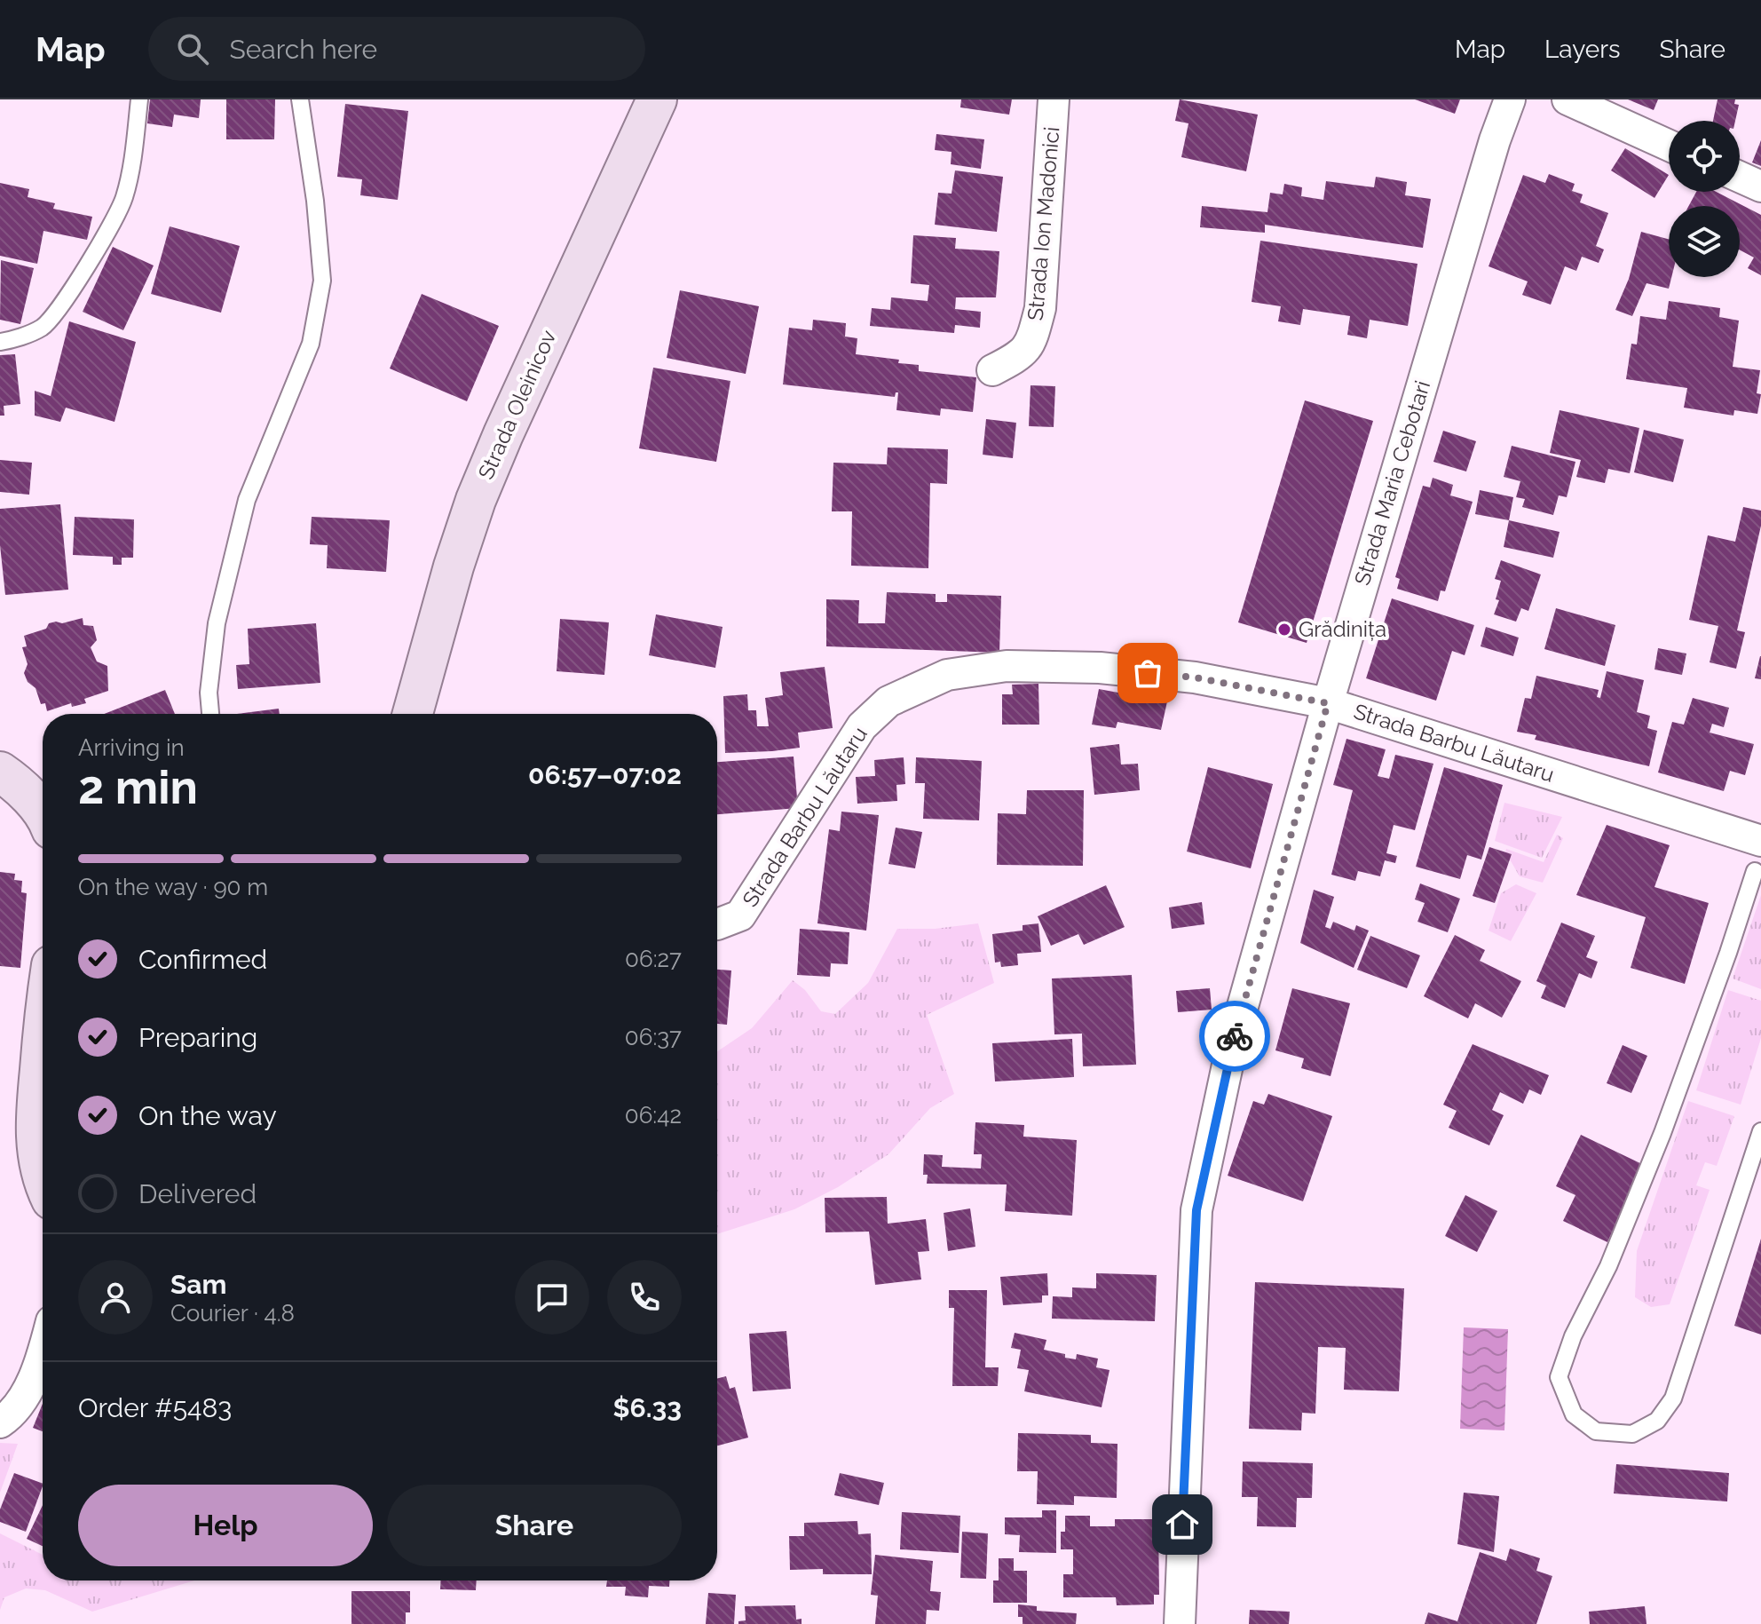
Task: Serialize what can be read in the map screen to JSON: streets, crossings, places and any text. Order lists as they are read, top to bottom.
{
  "streets": {
    "main road": ["Strada Oleinicov"],
    "street": ["Strada Ion Madonici", "Strada Maria Cebotari", "Strada Barbu Lăutaru"]
  },
  "crossings": [
    ["Strada Maria Cebotari", "Strada Barbu Lăutaru"]
  ],
  "places": ["Grădinița"],
  "page": {
    "header": "Map",
    "search": "Search here",
    "nav": ["Map", "Layers", "Share"],
    "heading": ["2 min", "Arriving in", "06:57–07:02"],
    "panel": [
      "Sam",
      "Courier · 4.8",
      "Order #5483",
      "$6.33"
    ],
    "bar": "On the way · 90 m",
    "list": [
      ["Confirmed", "06:27"],
      ["Preparing", "06:37"],
      ["On the way", "06:42"],
      "Delivered"
    ],
    "buttons": ["Help", "Share"]
  }
}
